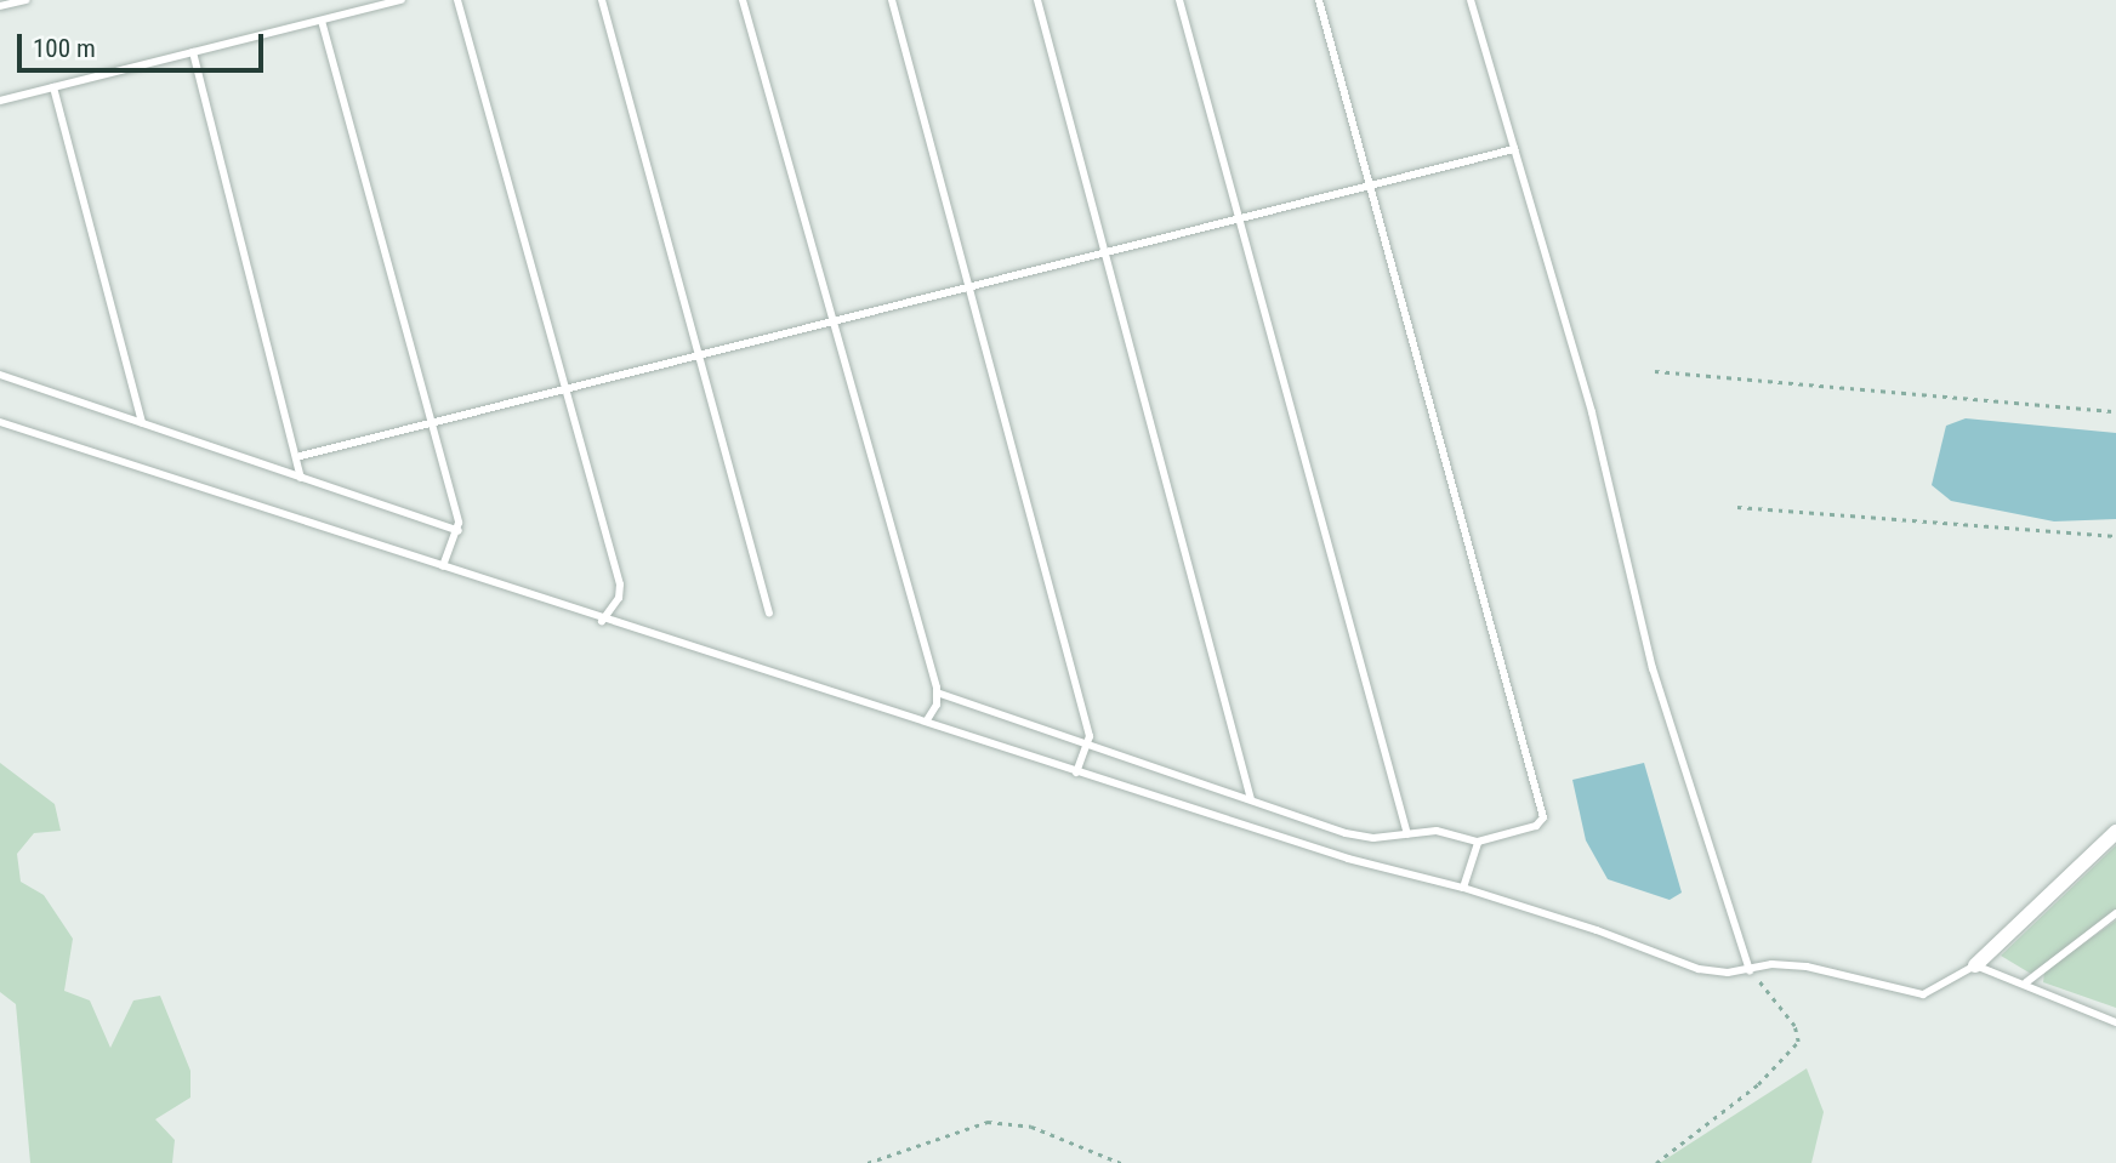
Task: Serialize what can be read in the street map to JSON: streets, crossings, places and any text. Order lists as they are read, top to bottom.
{
  "scale_bar": "100 m"
}
